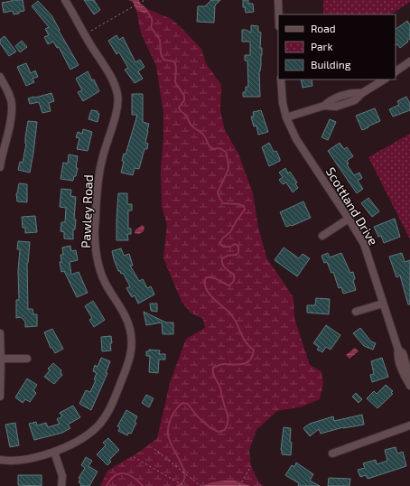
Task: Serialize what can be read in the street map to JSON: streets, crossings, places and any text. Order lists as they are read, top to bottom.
{
  "streets": {
    "street": ["Scottland Drive", "Pawley Road"]
  },
  "legend": ["Road", "Park", "Building"]
}
